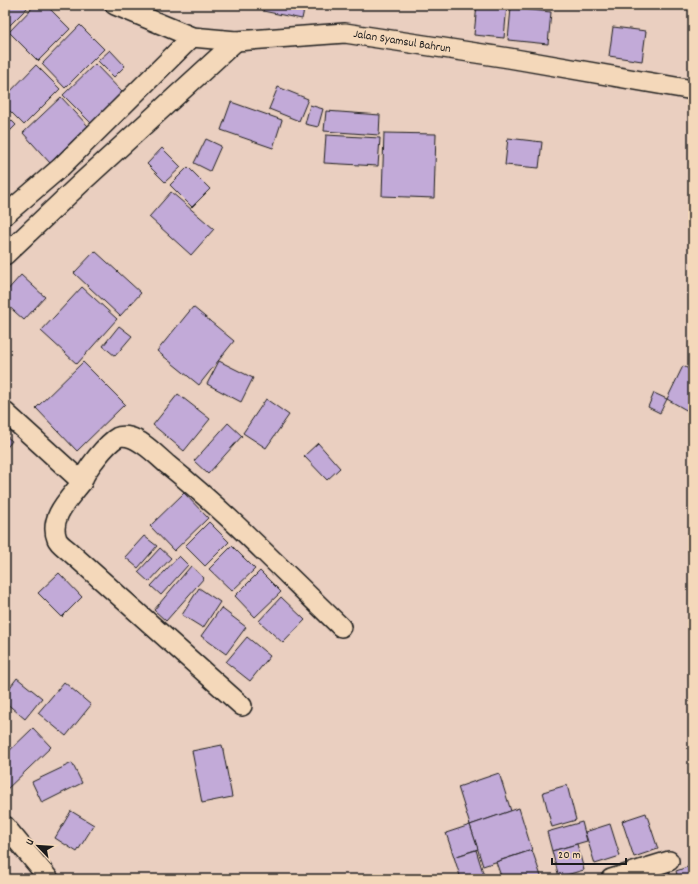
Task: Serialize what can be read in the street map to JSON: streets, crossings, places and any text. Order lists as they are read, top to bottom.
{
  "streets": {
    "street": ["Jalan Syamsul Bahrun"]
  },
  "scale_bar": "20 m",
  "north": "top left"
}
